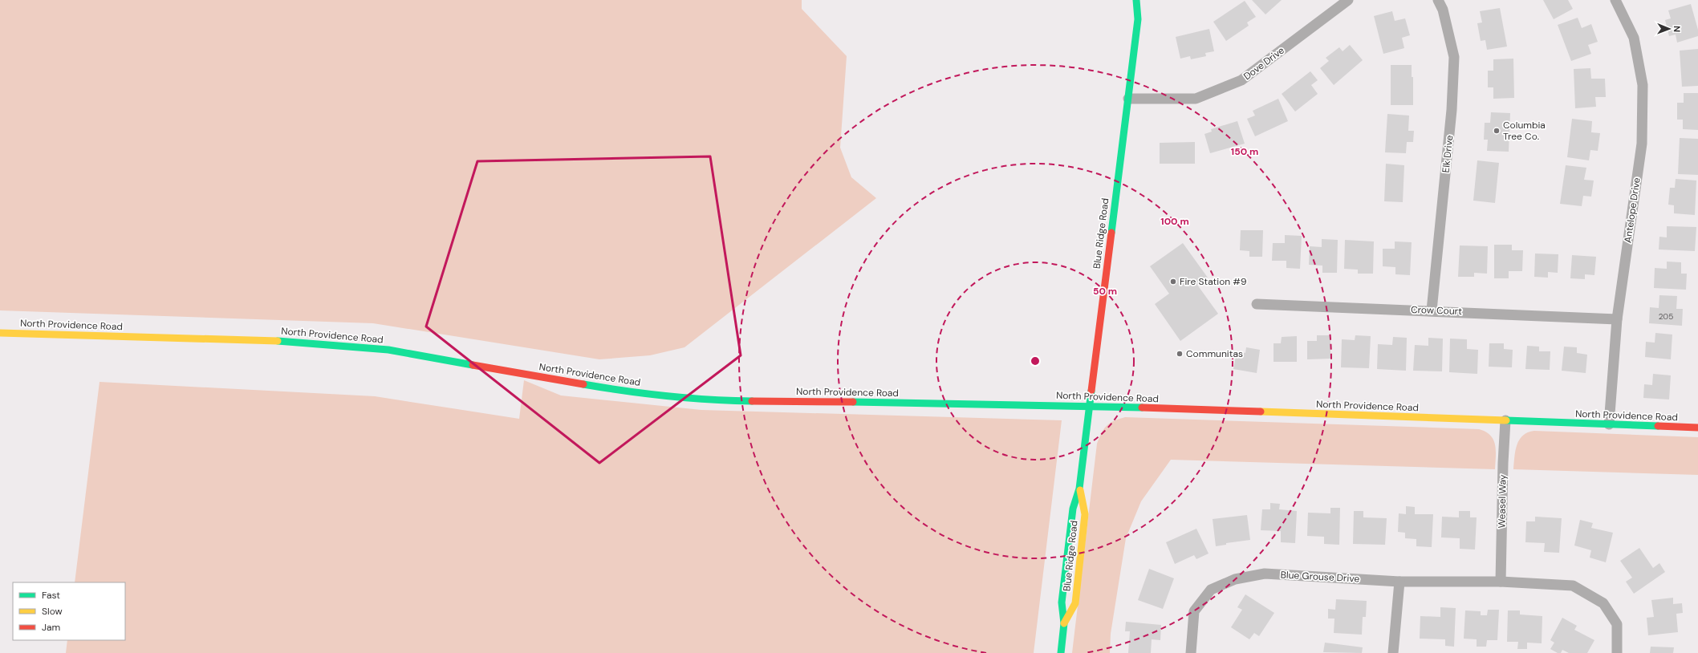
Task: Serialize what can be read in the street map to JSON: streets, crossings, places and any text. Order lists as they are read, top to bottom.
{
  "streets": {
    "street": [
      "Dove Drive",
      "Elk Drive",
      "Antelope Drive",
      "Blue Ridge Road",
      "Crow Court",
      "North Providence Road",
      "Weasel Way",
      "Blue Grouse Drive"
    ]
  },
  "crossings": [
    ["Dove Drive", "Blue Ridge Road"],
    ["Elk Drive", "Crow Court"],
    ["Antelope Drive", "Crow Court"],
    ["Antelope Drive", "North Providence Road"],
    ["Blue Ridge Road", "North Providence Road"],
    ["North Providence Road", "Weasel Way"],
    ["Weasel Way", "Blue Grouse Drive"]
  ],
  "places": ["Columbia Tree Co.", "Fire Station #9", "Communitas"],
  "house_numbers": ["205"],
  "legend": ["Fast", "Slow", "Jam"],
  "north": "right",
  "rings": ["150 m", "100 m", "50 m"]
}
